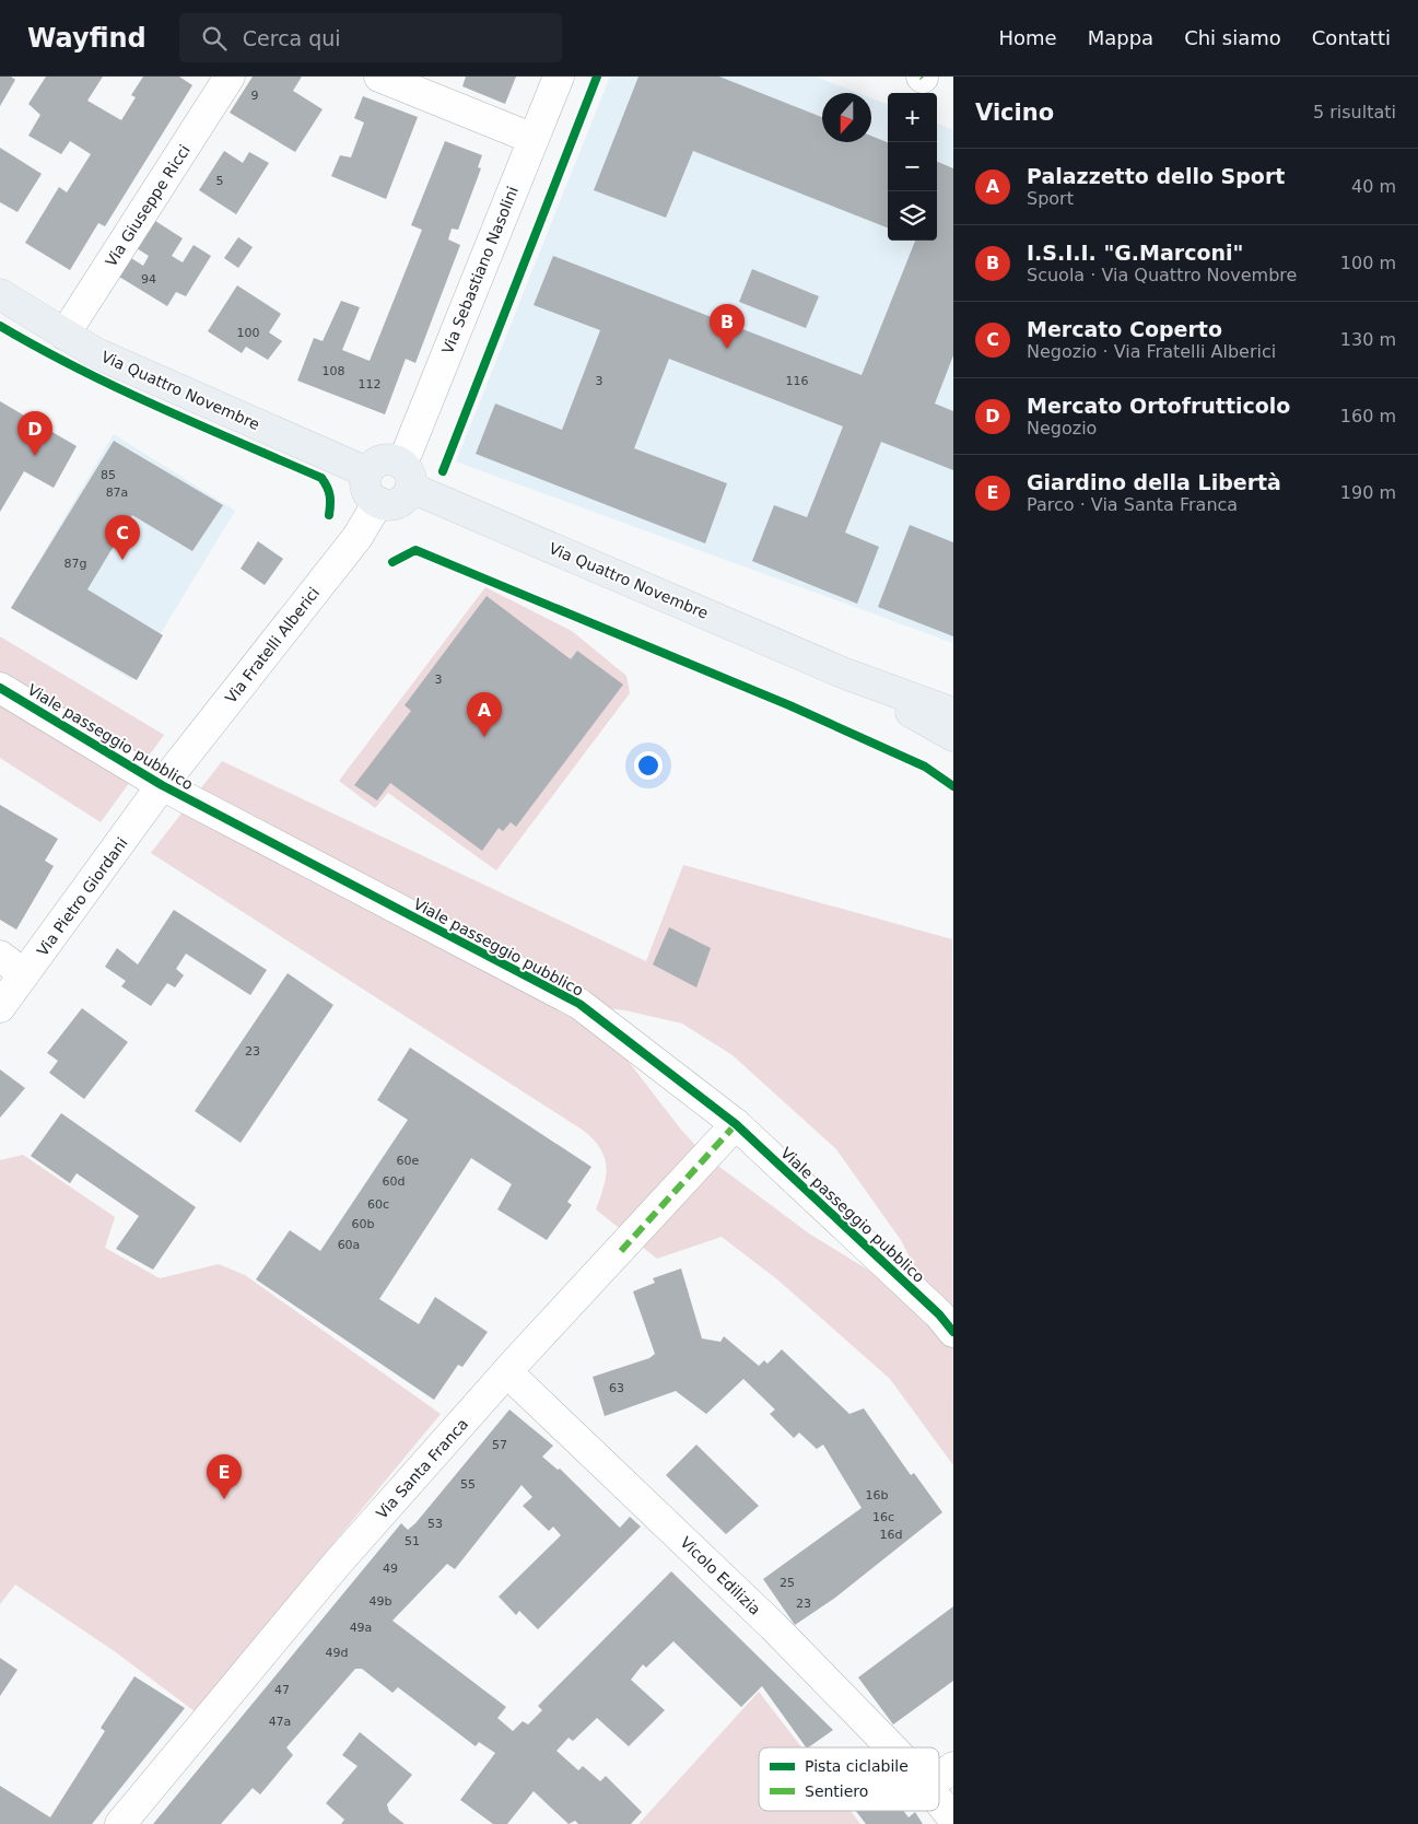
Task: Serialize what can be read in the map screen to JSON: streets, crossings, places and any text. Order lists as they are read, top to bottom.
{
  "streets": {
    "main road": ["Via Quattro Novembre"],
    "street": [
      "Via Giuseppe Ricci",
      "Via Sebastiano Nasolini",
      "Via Fratelli Alberici",
      "Viale passeggio pubblico",
      "Via Pietro Giordani",
      "Via Santa Franca",
      "Vicolo Edilizia"
    ]
  },
  "crossings": [
    ["Via Giuseppe Ricci", "Via Quattro Novembre"],
    ["Via Sebastiano Nasolini", "Via Quattro Novembre"],
    ["Via Sebastiano Nasolini", "Via Fratelli Alberici"],
    ["Via Quattro Novembre", "Via Fratelli Alberici"],
    ["Via Fratelli Alberici", "Viale passeggio pubblico"],
    ["Via Fratelli Alberici", "Via Pietro Giordani"],
    ["Viale passeggio pubblico", "Via Pietro Giordani"],
    ["Viale passeggio pubblico", "Via Santa Franca"],
    ["Via Santa Franca", "Vicolo Edilizia"]
  ],
  "house_numbers": [
    "9",
    "5",
    "94",
    "100",
    "108",
    "3",
    "116",
    "112",
    "85",
    "87a",
    "87g",
    "3",
    "23",
    "60e",
    "60d",
    "60c",
    "60b",
    "60a",
    "63",
    "57",
    "55",
    "16b",
    "16c",
    "53",
    "16d",
    "51",
    "49",
    "25",
    "49b",
    "23",
    "49a",
    "49d",
    "47",
    "47a"
  ],
  "legend": ["Pista ciclabile", "Sentiero"],
  "north": "bottom",
  "page": {
    "header": "Wayfind",
    "search": "Cerca qui",
    "nav": [
      "Home",
      "Mappa",
      "Chi siamo",
      "Contatti"
    ],
    "heading": ["Vicino", "5 risultati"],
    "map_buttons": ["+", "−"],
    "list": [
      {
        "mark": "A",
        "name": "Palazzetto dello Sport",
        "note": "Sport",
        "value": "40 m"
      },
      {
        "mark": "B",
        "name": "I.S.I.I. \"G.Marconi\"",
        "note": "Scuola · Via Quattro Novembre",
        "value": "100 m"
      },
      {
        "mark": "C",
        "name": "Mercato Coperto",
        "note": "Negozio · Via Fratelli Alberici",
        "value": "130 m"
      },
      {
        "mark": "D",
        "name": "Mercato Ortofrutticolo",
        "note": "Negozio",
        "value": "160 m"
      },
      {
        "mark": "E",
        "name": "Giardino della Libertà",
        "note": "Parco · Via Santa Franca",
        "value": "190 m"
      }
    ],
    "pins": [
      "B",
      "D",
      "C",
      "A",
      "E"
    ]
  }
}
